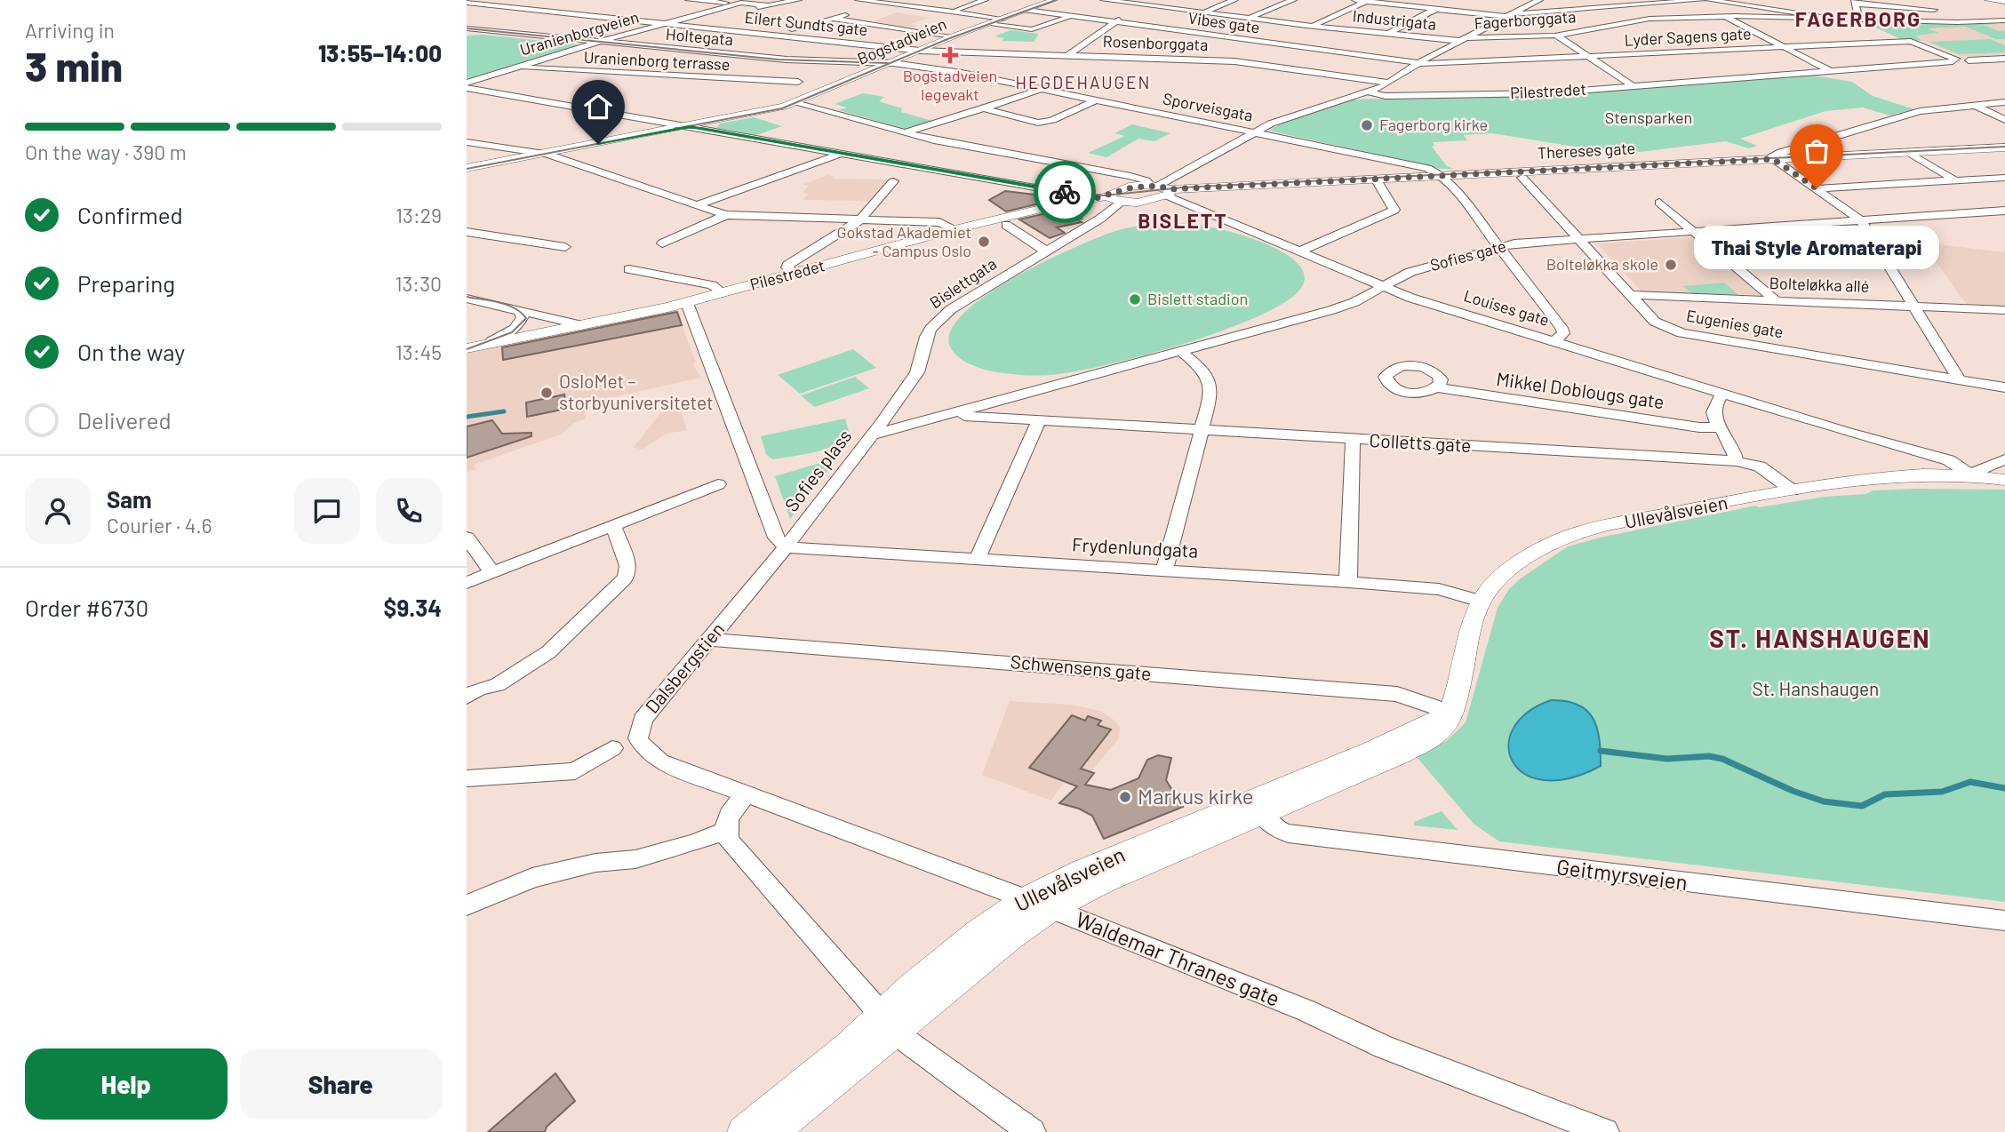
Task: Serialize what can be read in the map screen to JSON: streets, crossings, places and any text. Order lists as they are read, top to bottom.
{
  "streets": {
    "main road": [
      "Bogstadveien",
      "Pilestredet",
      "Thereses gate",
      "Ullevålsveien"
    ],
    "street": [
      "Industrigata",
      "Fagerborggata",
      "Vibes gate",
      "Eilert Sundts gate",
      "Uranienborgveien",
      "Holtegata",
      "Lyder Sagens gate",
      "Rosenborggata",
      "Uranienborg terrasse",
      "Sporveisgata",
      "Sofies gate",
      "Bislettgata",
      "Bolteløkka allé",
      "Louises gate",
      "Eugenies gate",
      "Mikkel Doblougs gate",
      "Colletts gate",
      "Sofies plass",
      "Frydenlundgata",
      "Dalsbergstien",
      "Schwensens gate",
      "Geitmyrsveien",
      "Waldemar Thranes gate"
    ]
  },
  "crossings": [
    ["Industrigata", "Fagerborggata"],
    ["Fagerborggata", "Vibes gate"],
    ["Fagerborggata", "Lyder Sagens gate"],
    ["Fagerborggata", "Rosenborggata"],
    ["Fagerborggata", "Pilestredet"],
    ["Vibes gate", "Lyder Sagens gate"],
    ["Vibes gate", "Bogstadveien"],
    ["Eilert Sundts gate", "Uranienborgveien"],
    ["Eilert Sundts gate", "Bogstadveien"],
    ["Eilert Sundts gate", "Rosenborggata"],
    ["Uranienborgveien", "Holtegata"],
    ["Uranienborgveien", "Uranienborg terrasse"],
    ["Holtegata", "Bogstadveien"],
    ["Holtegata", "Sporveisgata"],
    ["Lyder Sagens gate", "Pilestredet"],
    ["Bogstadveien", "Rosenborggata"],
    ["Bogstadveien", "Sporveisgata"],
    ["Bogstadveien", "Louises gate"],
    ["Pilestredet", "Sporveisgata"],
    ["Pilestredet", "Thereses gate"],
    ["Pilestredet", "Louises gate"],
    ["Sporveisgata", "Thereses gate"],
    ["Thereses gate", "Louises gate"],
    ["Sofies gate", "Louises gate"],
    ["Sofies gate", "Eugenies gate"],
    ["Sofies gate", "Sofies plass"],
    ["Bislettgata", "Sofies plass"],
    ["Bolteløkka allé", "Eugenies gate"],
    ["Louises gate", "Ullevålsveien"],
    ["Colletts gate", "Sofies plass"],
    ["Colletts gate", "Ullevålsveien"],
    ["Sofies plass", "Frydenlundgata"],
    ["Sofies plass", "Dalsbergstien"],
    ["Ullevålsveien", "Frydenlundgata"],
    ["Ullevålsveien", "Schwensens gate"],
    ["Ullevålsveien", "Geitmyrsveien"],
    ["Ullevålsveien", "Waldemar Thranes gate"],
    ["Frydenlundgata", "Dalsbergstien"],
    ["Dalsbergstien", "Schwensens gate"],
    ["Dalsbergstien", "Waldemar Thranes gate"]
  ],
  "districts": [
    "FAGERBORG",
    "HEGDEHAUGEN",
    "BISLETT",
    "ST. HANSHAUGEN"
  ],
  "parks": ["Stensparken", "St. Hanshaugen"],
  "places": {
    "health": ["Bogstadveien legevakt"],
    "other": [
      "Fagerborg kirke",
      "Thai Style Aromaterapi",
      "Gokstad Akademiet - Campus Oslo",
      "Bolteløkka skole",
      "Bislett stadion",
      "OsloMet – storbyuniversitetet",
      "Markus kirke"
    ]
  },
  "page": {
    "heading": ["3 min", "Arriving in", "13:55–14:00"],
    "panel": [
      "Sam",
      "Courier · 4.6",
      "Order #6730",
      "$9.34"
    ],
    "bar": "On the way · 390 m",
    "list": [
      ["Confirmed", "13:29"],
      ["Preparing", "13:30"],
      ["On the way", "13:45"],
      "Delivered"
    ],
    "bubble": "Thai Style Aromaterapi",
    "buttons": ["Help", "Share"]
  }
}
